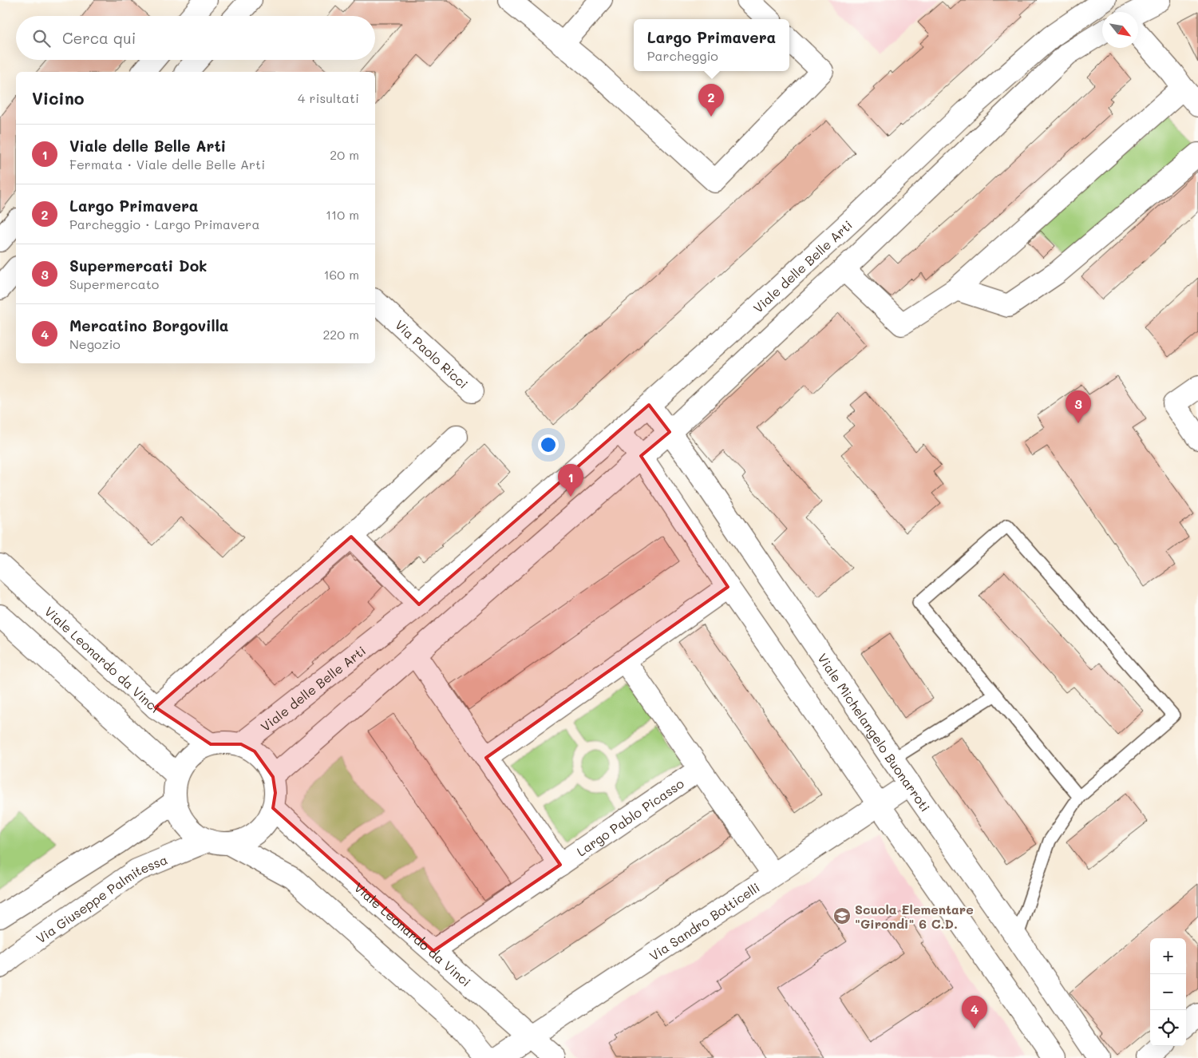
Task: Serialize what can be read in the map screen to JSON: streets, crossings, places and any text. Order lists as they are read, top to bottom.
{
  "streets": {
    "street": [
      "Viale delle Belle Arti",
      "Via Paolo Ricci",
      "Viale Leonardo da Vinci",
      "Viale Michelangelo Buonarroti",
      "Largo Pablo Picasso",
      "Via Giuseppe Palmitessa",
      "Via Sandro Botticelli"
    ]
  },
  "crossings": [
    ["Viale delle Belle Arti", "Viale Leonardo da Vinci"],
    ["Viale delle Belle Arti", "Viale Michelangelo Buonarroti"],
    ["Viale delle Belle Arti", "Via Giuseppe Palmitessa"],
    ["Viale Leonardo da Vinci", "Largo Pablo Picasso"],
    ["Viale Leonardo da Vinci", "Via Giuseppe Palmitessa"],
    ["Viale Leonardo da Vinci", "Via Sandro Botticelli"],
    ["Viale Michelangelo Buonarroti", "Via Sandro Botticelli"]
  ],
  "places": {
    "school or university": ["Scuola Elementare \"Girondi\" 6 C.D."]
  },
  "north": "bottom right",
  "page": {
    "search": "Cerca qui",
    "popup": ["Largo Primavera", "Parcheggio"],
    "heading": ["Vicino", "4 risultati"],
    "pins": [
      "2",
      "3",
      "1",
      "4"
    ],
    "list": [
      {
        "mark": "1",
        "name": "Viale delle Belle Arti",
        "note": "Fermata · Viale delle Belle Arti",
        "value": "20 m"
      },
      {
        "mark": "2",
        "name": "Largo Primavera",
        "note": "Parcheggio · Largo Primavera",
        "value": "110 m"
      },
      {
        "mark": "3",
        "name": "Supermercati Dok",
        "note": "Supermercato",
        "value": "160 m"
      },
      {
        "mark": "4",
        "name": "Mercatino Borgovilla",
        "note": "Negozio",
        "value": "220 m"
      }
    ],
    "map_buttons": ["+", "−"]
  }
}
